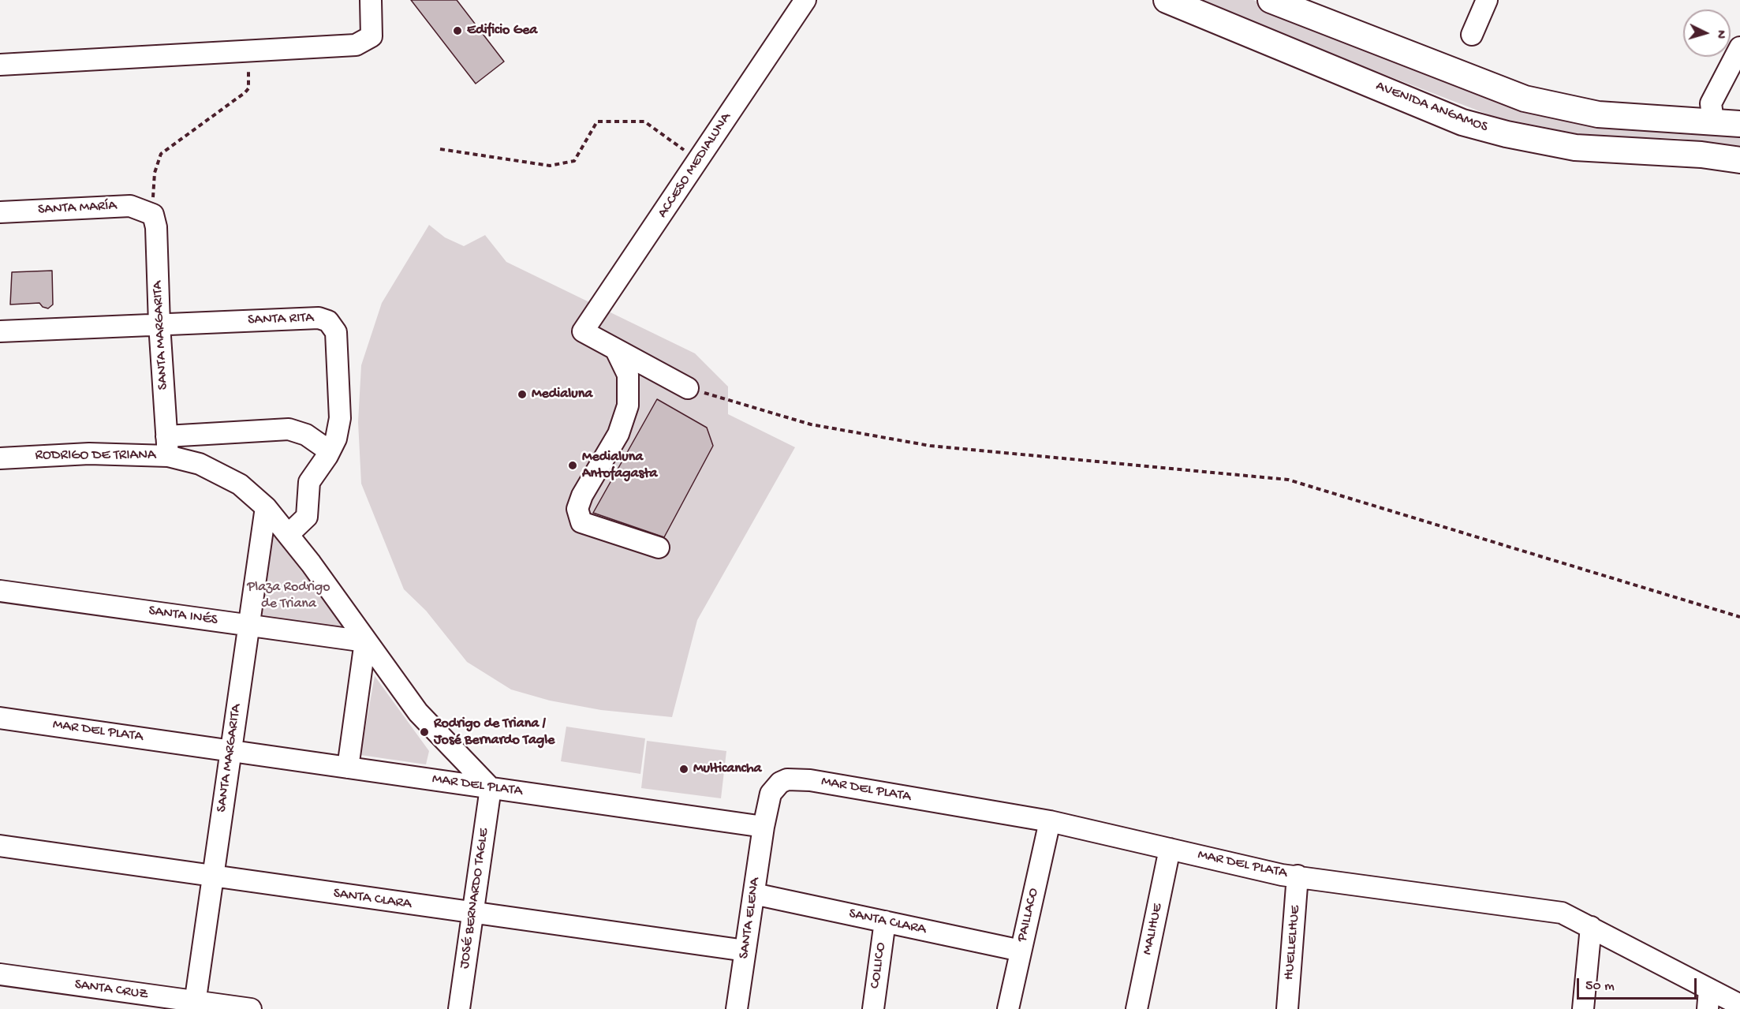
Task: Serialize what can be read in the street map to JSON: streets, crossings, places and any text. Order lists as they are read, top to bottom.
{
  "streets": {
    "main road": ["AVENIDA ANGAMOS"],
    "street": [
      "ACCESO MEDIALUNA",
      "SANTA MARÍA",
      "SANTA RITA",
      "SANTA MARGARITA",
      "RODRIGO DE TRIANA",
      "SANTA INÉS",
      "MAR DEL PLATA",
      "JOSÉ BERNARDO TAGLE",
      "SANTA CLARA",
      "PAILLACO",
      "SANTA ELENA",
      "MALIHUE",
      "HUELLELHUE",
      "COLLICO",
      "SANTA CRUZ"
    ]
  },
  "crossings": [
    ["SANTA MARÍA", "SANTA MARGARITA"],
    ["SANTA RITA", "SANTA MARGARITA"],
    ["SANTA RITA", "RODRIGO DE TRIANA"],
    ["SANTA MARGARITA", "RODRIGO DE TRIANA"],
    ["SANTA MARGARITA", "SANTA INÉS"],
    ["SANTA MARGARITA", "MAR DEL PLATA"],
    ["SANTA MARGARITA", "SANTA CLARA"],
    ["SANTA MARGARITA", "SANTA CRUZ"],
    ["RODRIGO DE TRIANA", "SANTA INÉS"],
    ["RODRIGO DE TRIANA", "MAR DEL PLATA"],
    ["RODRIGO DE TRIANA", "JOSÉ BERNARDO TAGLE"],
    ["MAR DEL PLATA", "JOSÉ BERNARDO TAGLE"],
    ["MAR DEL PLATA", "PAILLACO"],
    ["MAR DEL PLATA", "SANTA ELENA"],
    ["MAR DEL PLATA", "MALIHUE"],
    ["MAR DEL PLATA", "HUELLELHUE"],
    ["JOSÉ BERNARDO TAGLE", "SANTA CLARA"],
    ["SANTA CLARA", "PAILLACO"],
    ["SANTA CLARA", "SANTA ELENA"],
    ["SANTA CLARA", "COLLICO"]
  ],
  "parks": ["Plaza Rodrigo de Triana"],
  "places": [
    "Edificio Gea",
    "Medialuna",
    "Medialuna Antofagasta",
    "Rodrigo de Triana / José Bernardo Tagle",
    "Multicancha"
  ],
  "scale_bar": "50 m",
  "north": "right"
}
